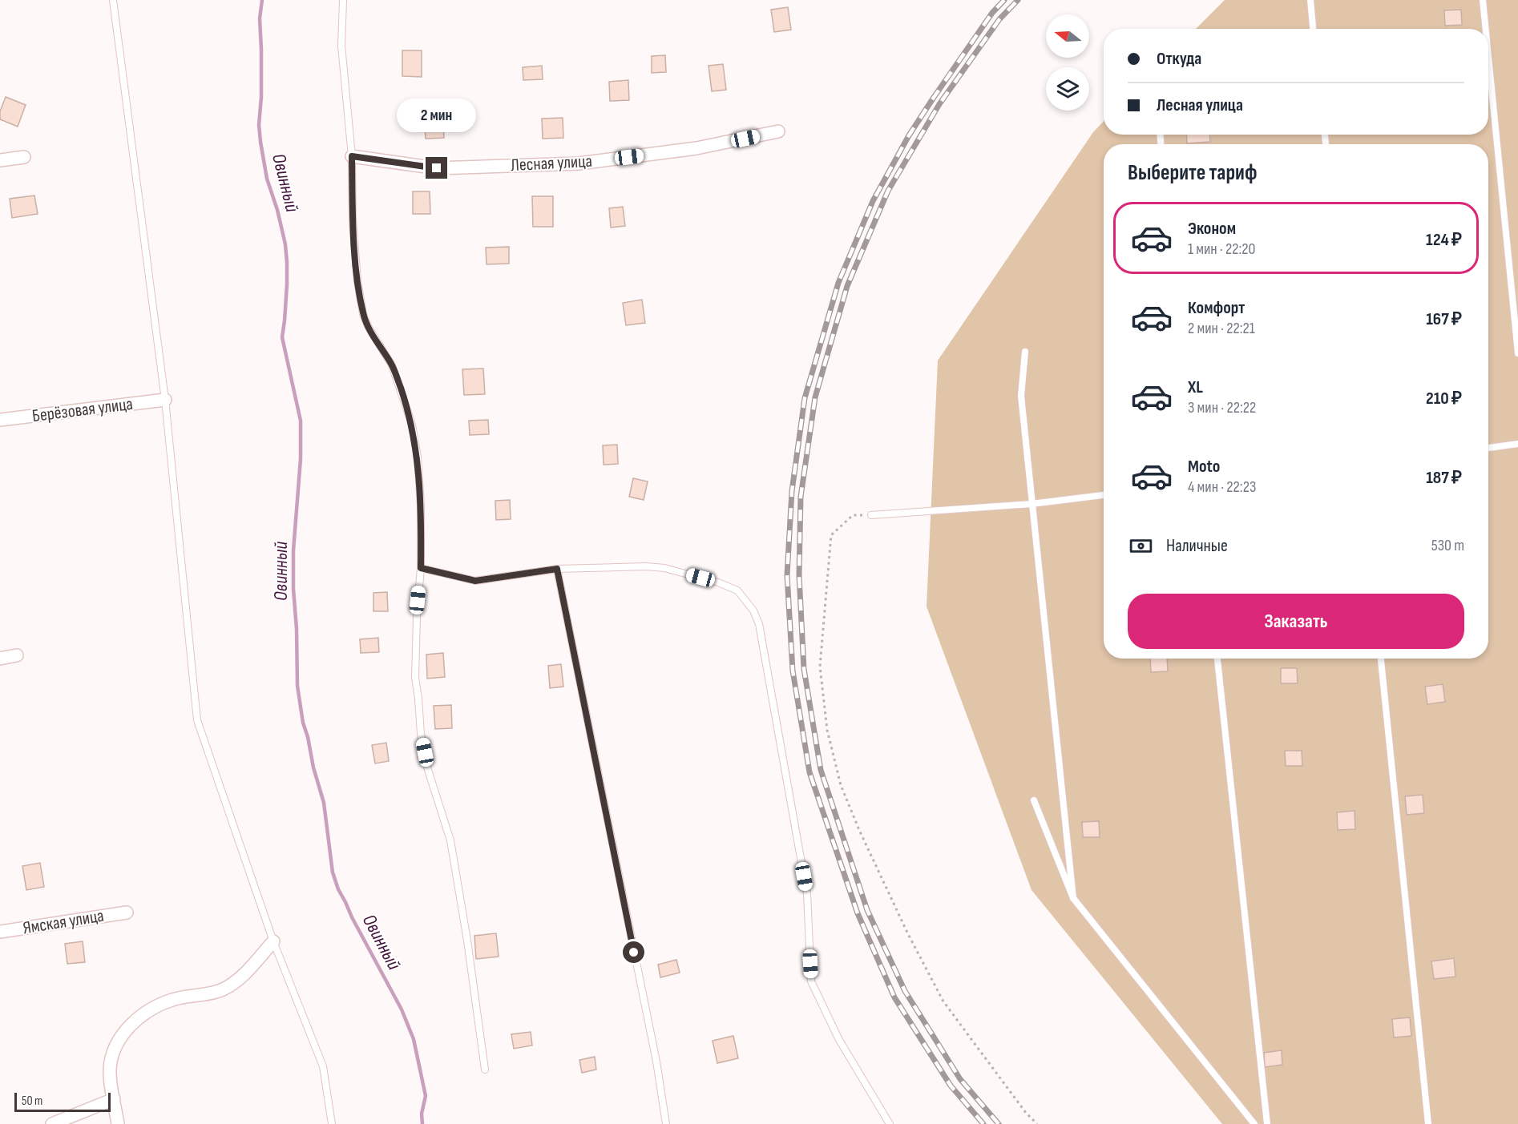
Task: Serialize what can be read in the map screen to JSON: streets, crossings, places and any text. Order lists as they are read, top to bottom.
{
  "streets": {
    "street": ["Лесная улица", "Берёзовая улица", "Ямская улица"]
  },
  "water": ["Овинный"],
  "scale_bar": "50 m",
  "north": "left",
  "page": {
    "banner": ["Откуда", "Лесная улица"],
    "bubble": "2 мин",
    "heading": "Выберите тариф",
    "list": [
      {
        "name": "Эконом",
        "note": "1 мин · 22:20",
        "value": "124 ₽"
      },
      {
        "name": "Комфорт",
        "note": "2 мин · 22:21",
        "value": "167 ₽"
      },
      {
        "name": "XL",
        "note": "3 мин · 22:22",
        "value": "210 ₽"
      },
      {
        "name": "Moto",
        "note": "4 мин · 22:23",
        "value": "187 ₽"
      }
    ],
    "pay": ["Наличные", "530 m"],
    "buttons": "Заказать",
    "scale": "50 m"
  }
}
